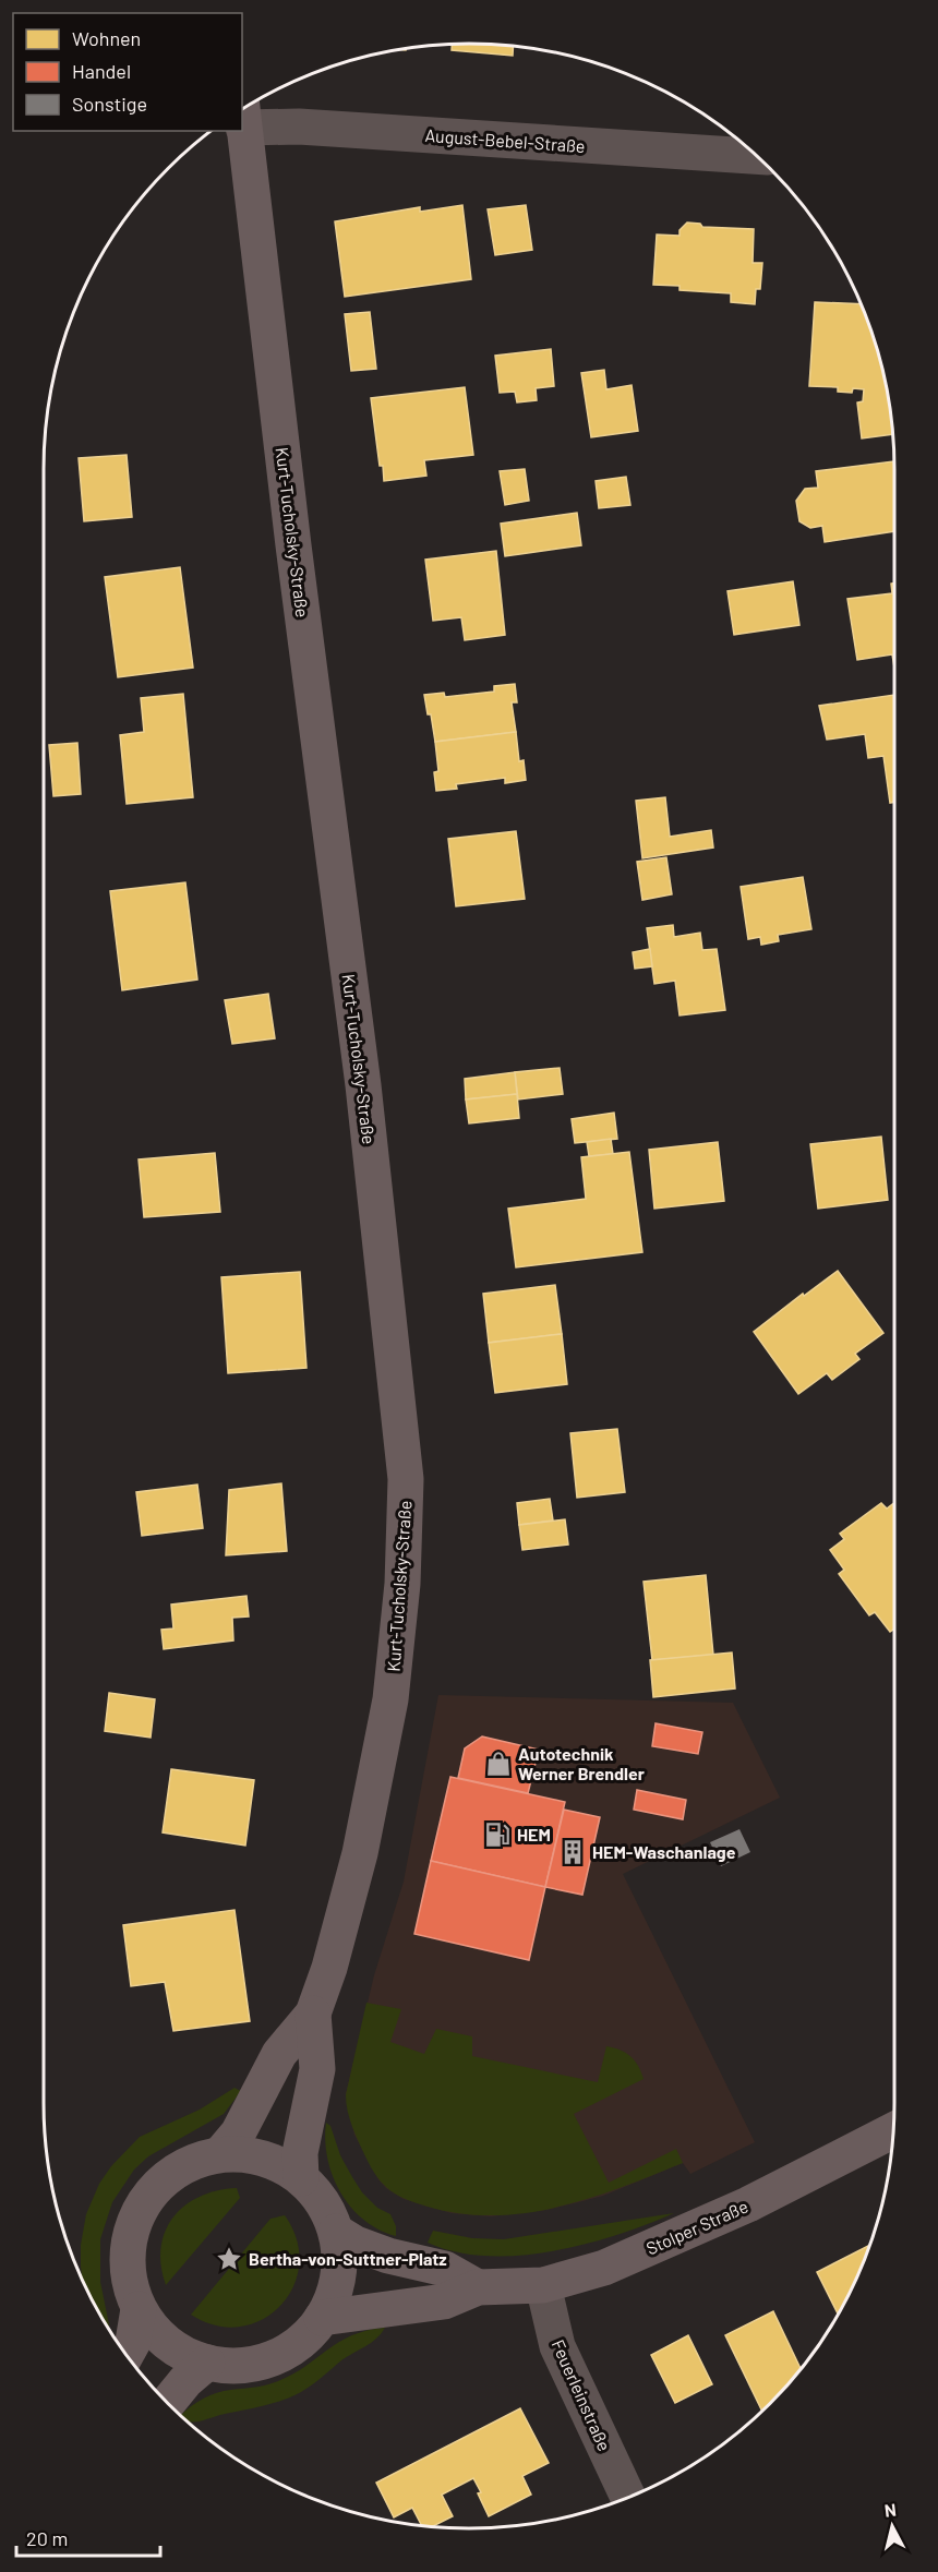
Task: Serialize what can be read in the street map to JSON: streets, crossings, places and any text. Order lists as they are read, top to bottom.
{
  "streets": {
    "main road": ["Kurt-Tucholsky-Straße", "Stolper Straße"],
    "street": ["August-Bebel-Straße", "Feuerleinstraße"]
  },
  "crossings": [
    ["August-Bebel-Straße", "Kurt-Tucholsky-Straße"],
    ["Kurt-Tucholsky-Straße", "Stolper Straße"],
    ["Stolper Straße", "Feuerleinstraße"]
  ],
  "places": {
    "shop": ["Autotechnik Werner Brendler"],
    "fuel station": ["HEM"],
    "building": ["HEM-Waschanlage"],
    "place": ["Bertha-von-Suttner-Platz"]
  },
  "legend": ["Wohnen", "Handel", "Sonstige"],
  "scale_bar": "20 m",
  "north": "top"
}
